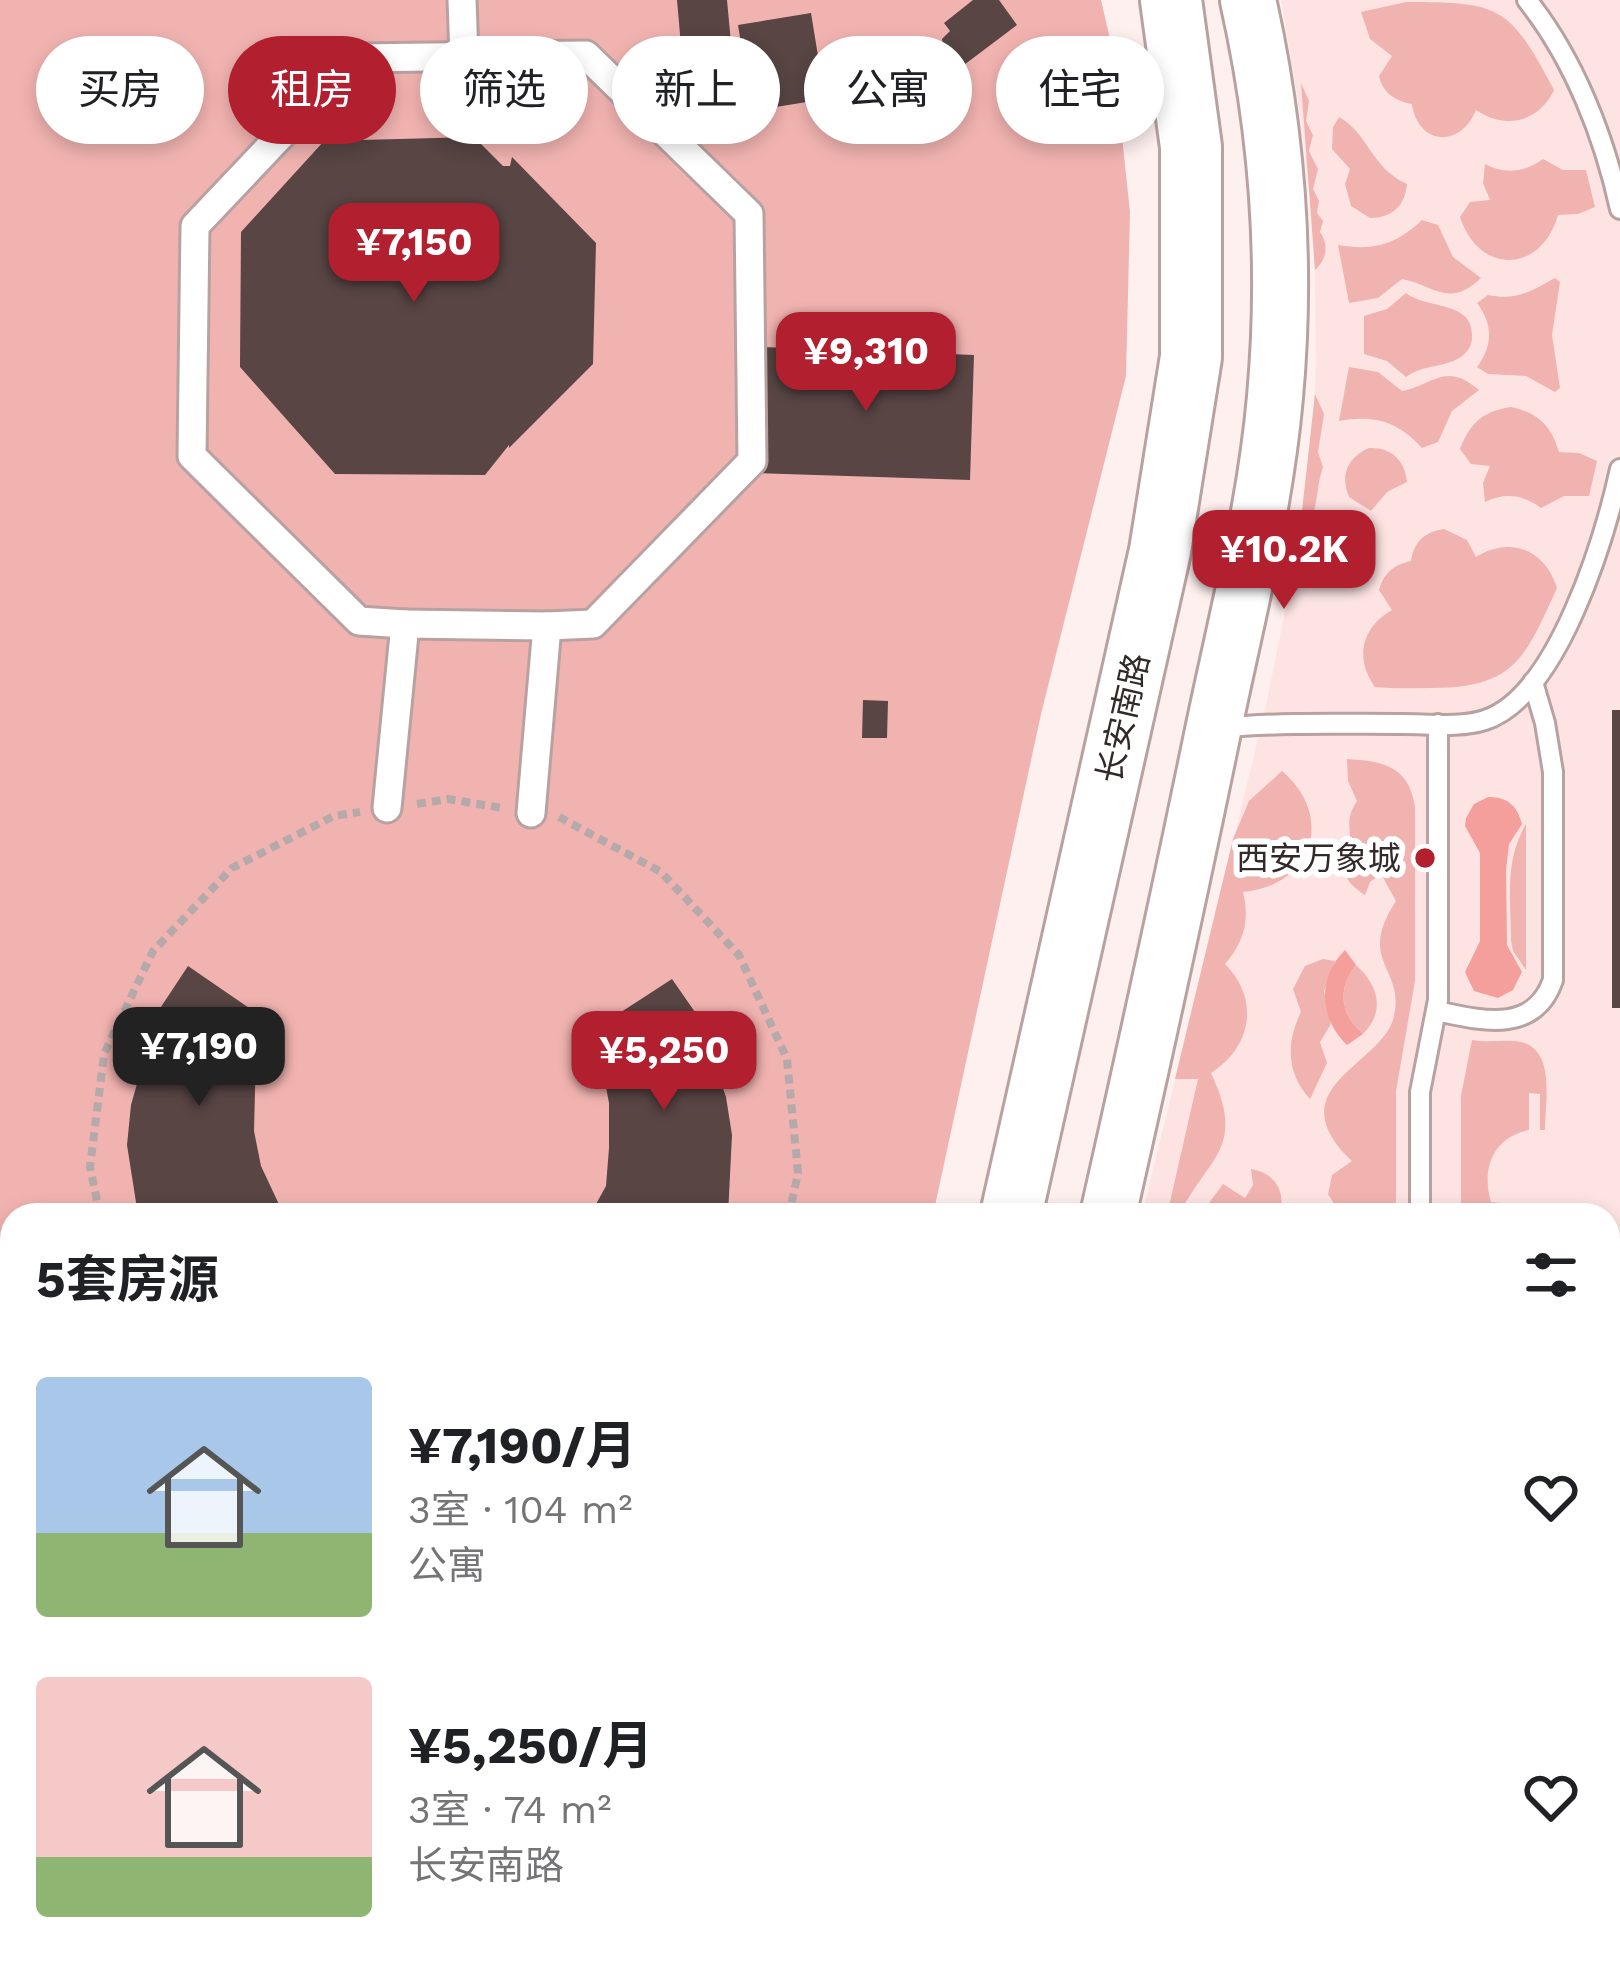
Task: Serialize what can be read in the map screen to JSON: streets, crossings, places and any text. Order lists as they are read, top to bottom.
{
  "streets": {
    "main road": ["长安南路"]
  },
  "places": ["西安万象城"],
  "page": {
    "chip": [
      "买房",
      "租房",
      "筛选",
      "新上",
      "公寓",
      "住宅"
    ],
    "price": [
      "¥7,150",
      "¥9,310",
      "¥10.2K",
      "¥7,190",
      "¥5,250"
    ],
    "heading": "5套房源",
    "list": [
      {
        "name": "¥7,190/月",
        "note": "3室 · 104 m² · 公寓"
      },
      {
        "name": "¥5,250/月",
        "note": "3室 · 74 m² · 长安南路"
      }
    ]
  }
}
